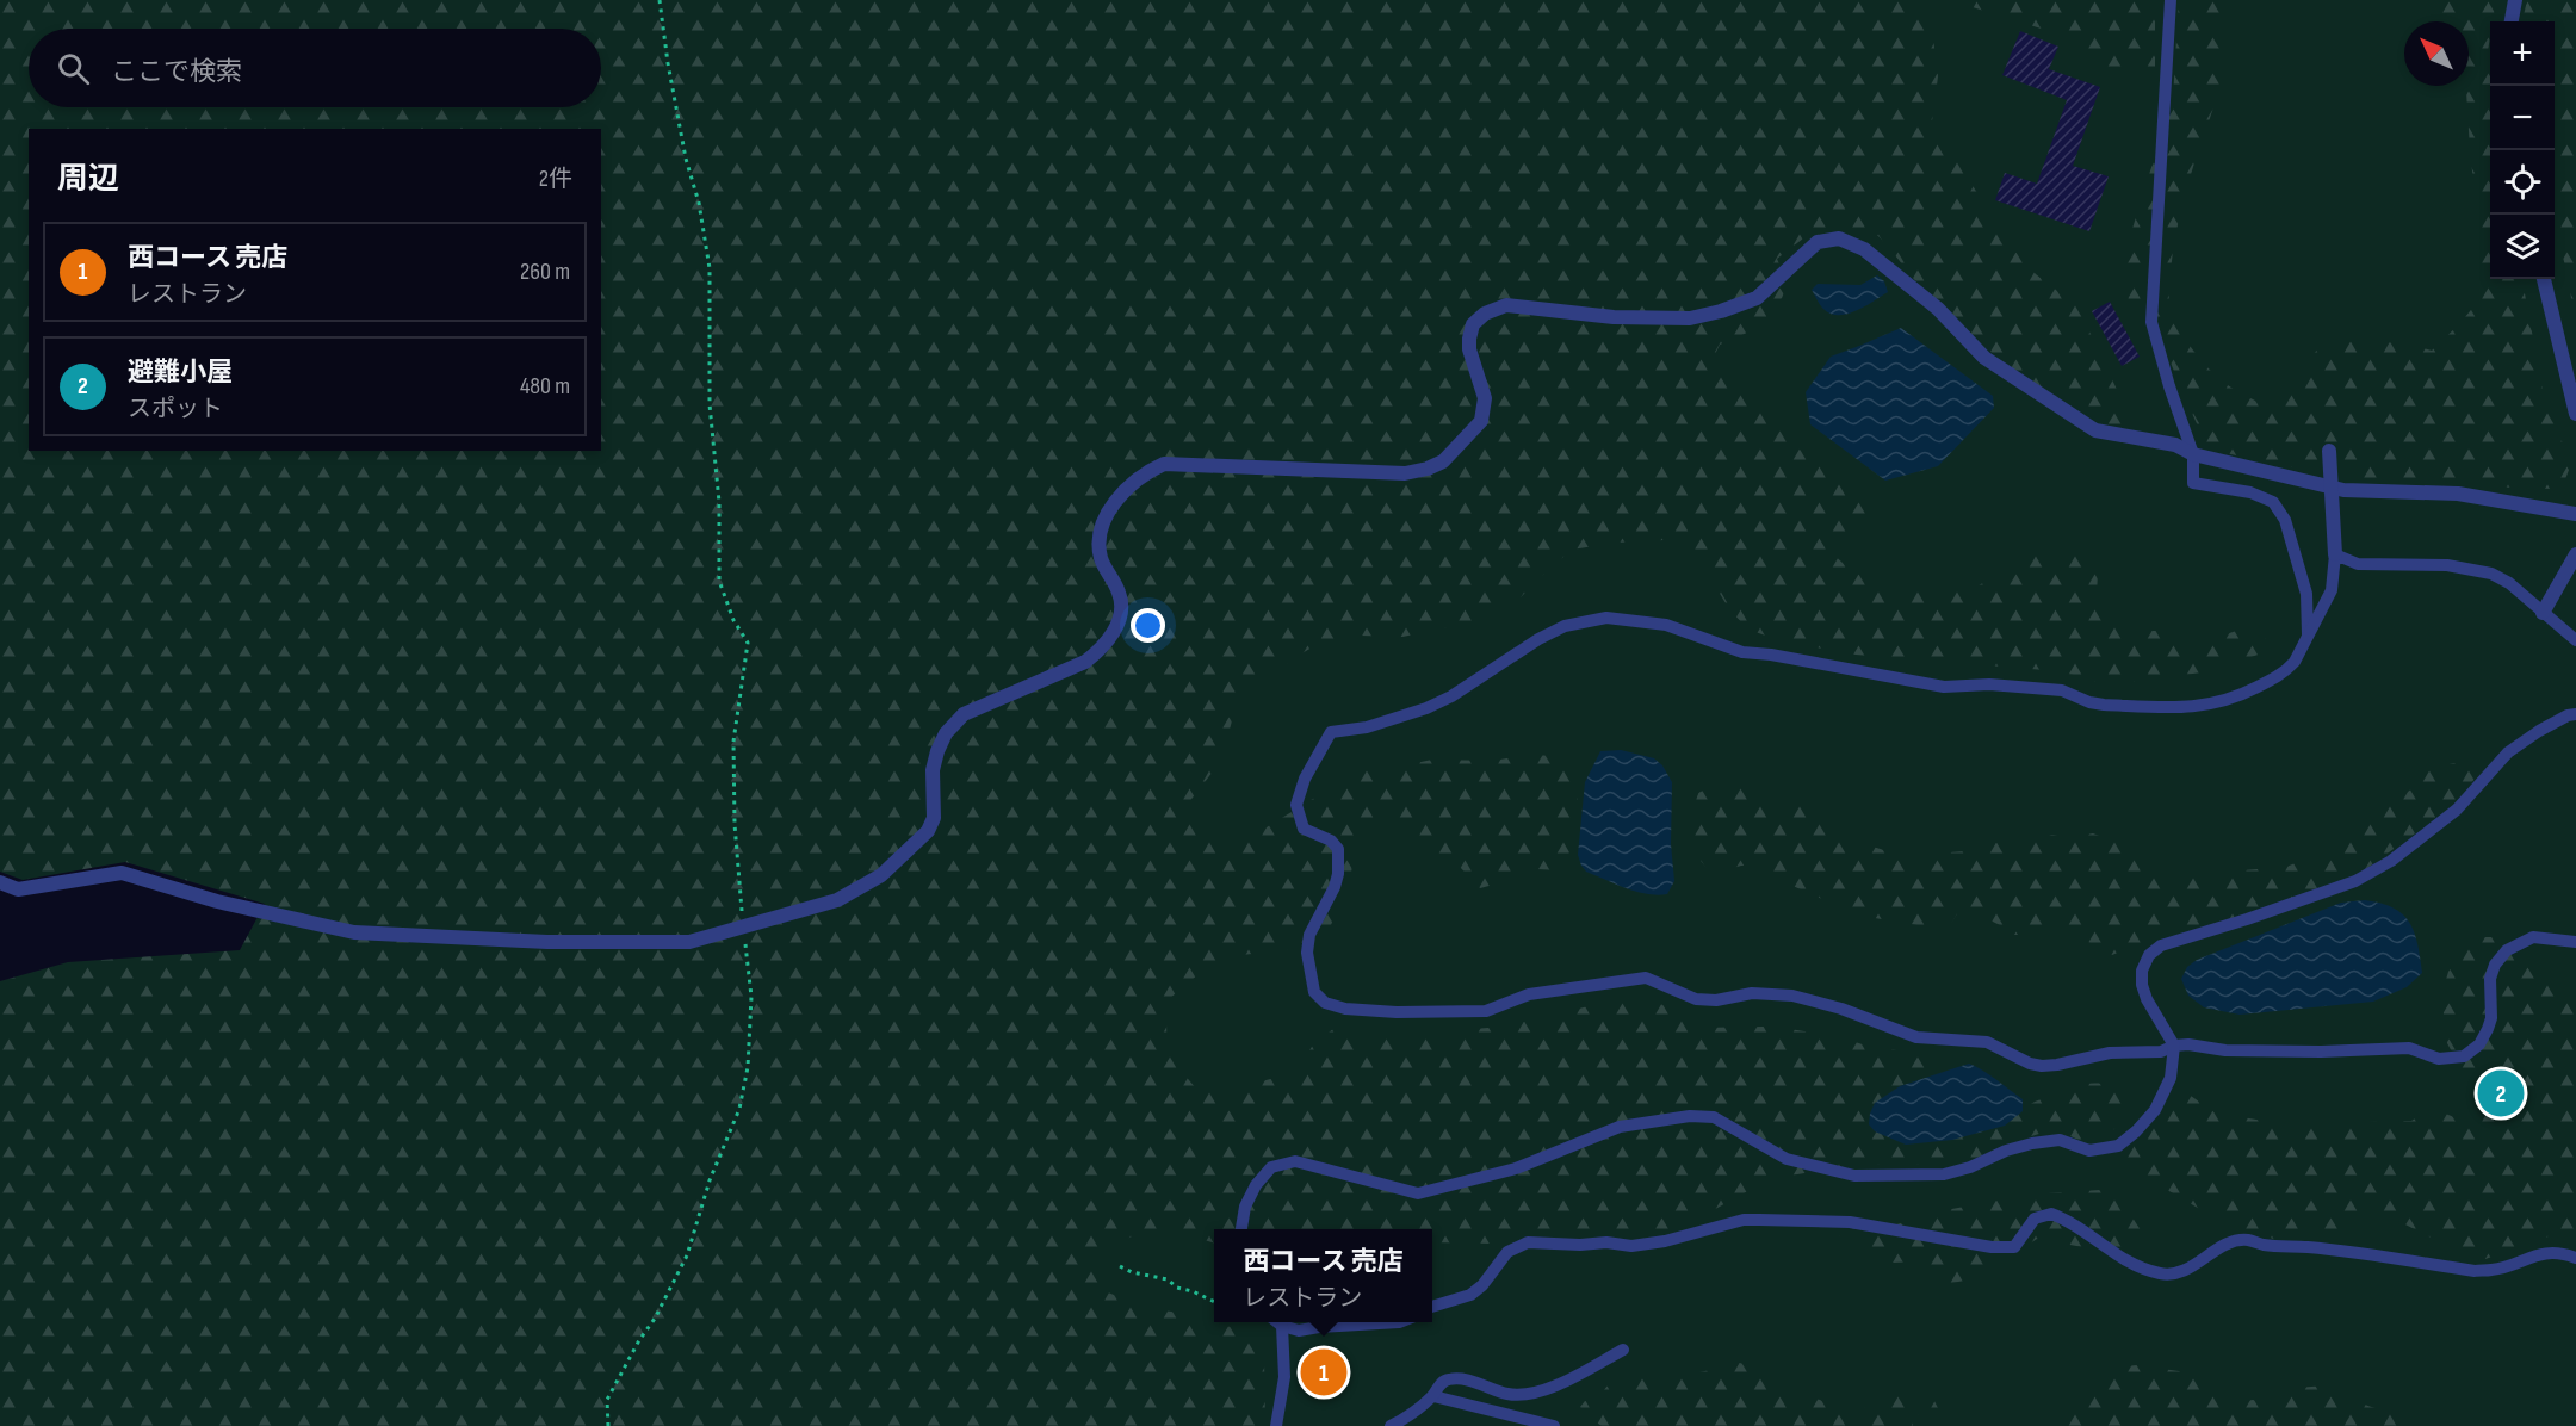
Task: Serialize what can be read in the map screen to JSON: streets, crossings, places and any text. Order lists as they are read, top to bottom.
{
  "north": "top left",
  "page": {
    "map_buttons": ["+", "−"],
    "search": "ここで検索",
    "heading": ["周辺", "2件"],
    "list": [
      {
        "mark": "1",
        "name": "西コース 売店",
        "note": "レストラン",
        "value": "260 m"
      },
      {
        "mark": "2",
        "name": "避難小屋",
        "note": "スポット",
        "value": "480 m"
      }
    ],
    "pins": ["2", "1"],
    "popup": ["西コース 売店", "レストラン"]
  }
}
